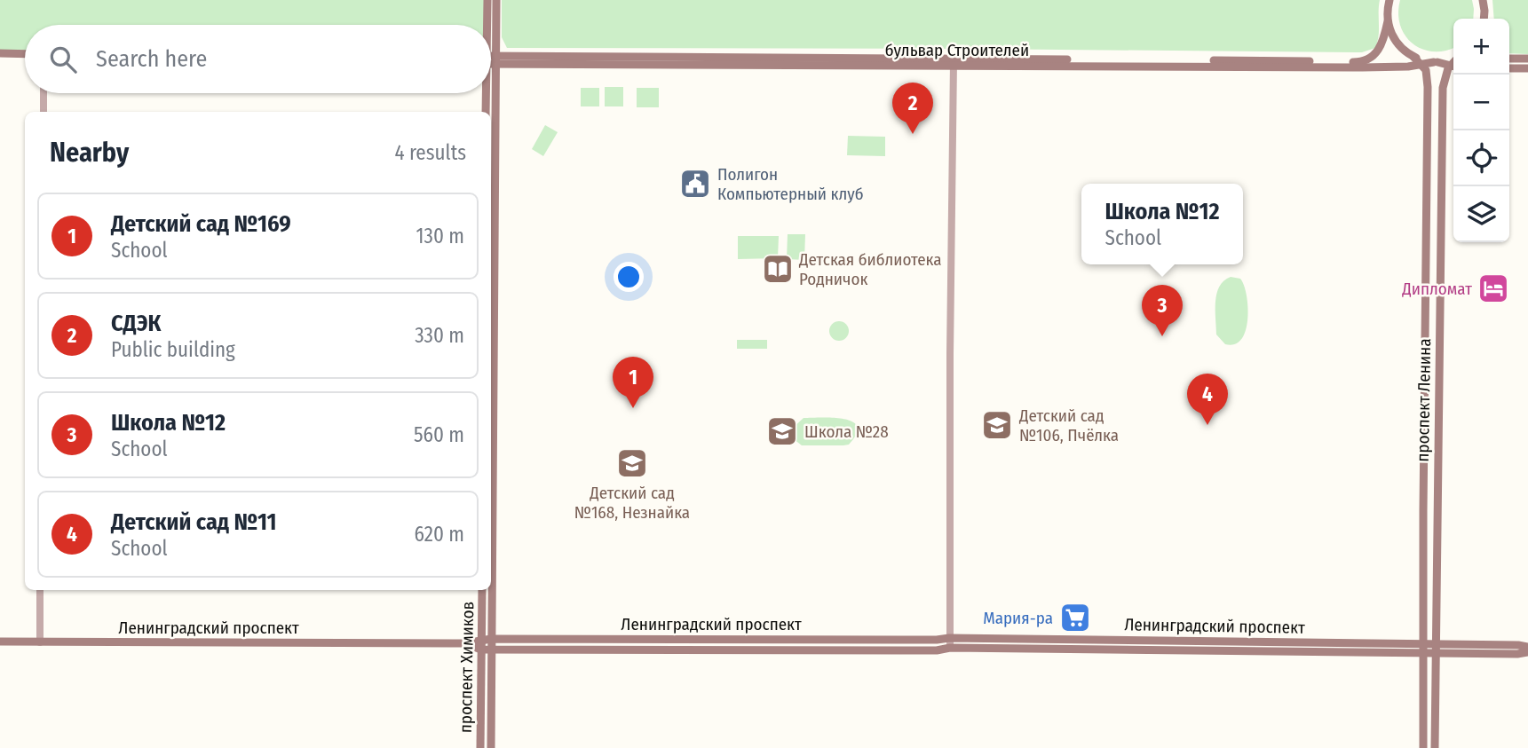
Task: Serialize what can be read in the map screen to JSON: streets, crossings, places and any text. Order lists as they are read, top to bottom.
{
  "streets": {
    "main road": [
      "бульвар Строителей",
      "проспект Ленина",
      "Ленинградский проспект",
      "проспект Химиков"
    ]
  },
  "crossings": [
    ["бульвар Строителей", "проспект Ленина"],
    ["бульвар Строителей", "проспект Химиков"],
    ["проспект Ленина", "Ленинградский проспект"],
    ["Ленинградский проспект", "проспект Химиков"]
  ],
  "places": {
    "public building": ["Полигон Компьютерный клуб"],
    "library": ["Детская библиотека Родничок"],
    "hotel": ["Дипломат"],
    "school or university": ["Детский сад №106, Пчёлка", "Школа №28", "Детский сад №168, Незнайка"],
    "supermarket": ["Мария-ра"]
  },
  "page": {
    "map_buttons": ["+", "−"],
    "search": "Search here",
    "pins": [
      "2",
      "3",
      "1",
      "4"
    ],
    "heading": ["Nearby", "4 results"],
    "popup": ["Школа №12", "School"],
    "list": [
      {
        "mark": "1",
        "name": "Детский сад №169",
        "note": "School",
        "value": "130 m"
      },
      {
        "mark": "2",
        "name": "СДЭК",
        "note": "Public building",
        "value": "330 m"
      },
      {
        "mark": "3",
        "name": "Школа №12",
        "note": "School",
        "value": "560 m"
      },
      {
        "mark": "4",
        "name": "Детский сад №11",
        "note": "School",
        "value": "620 m"
      }
    ]
  }
}
